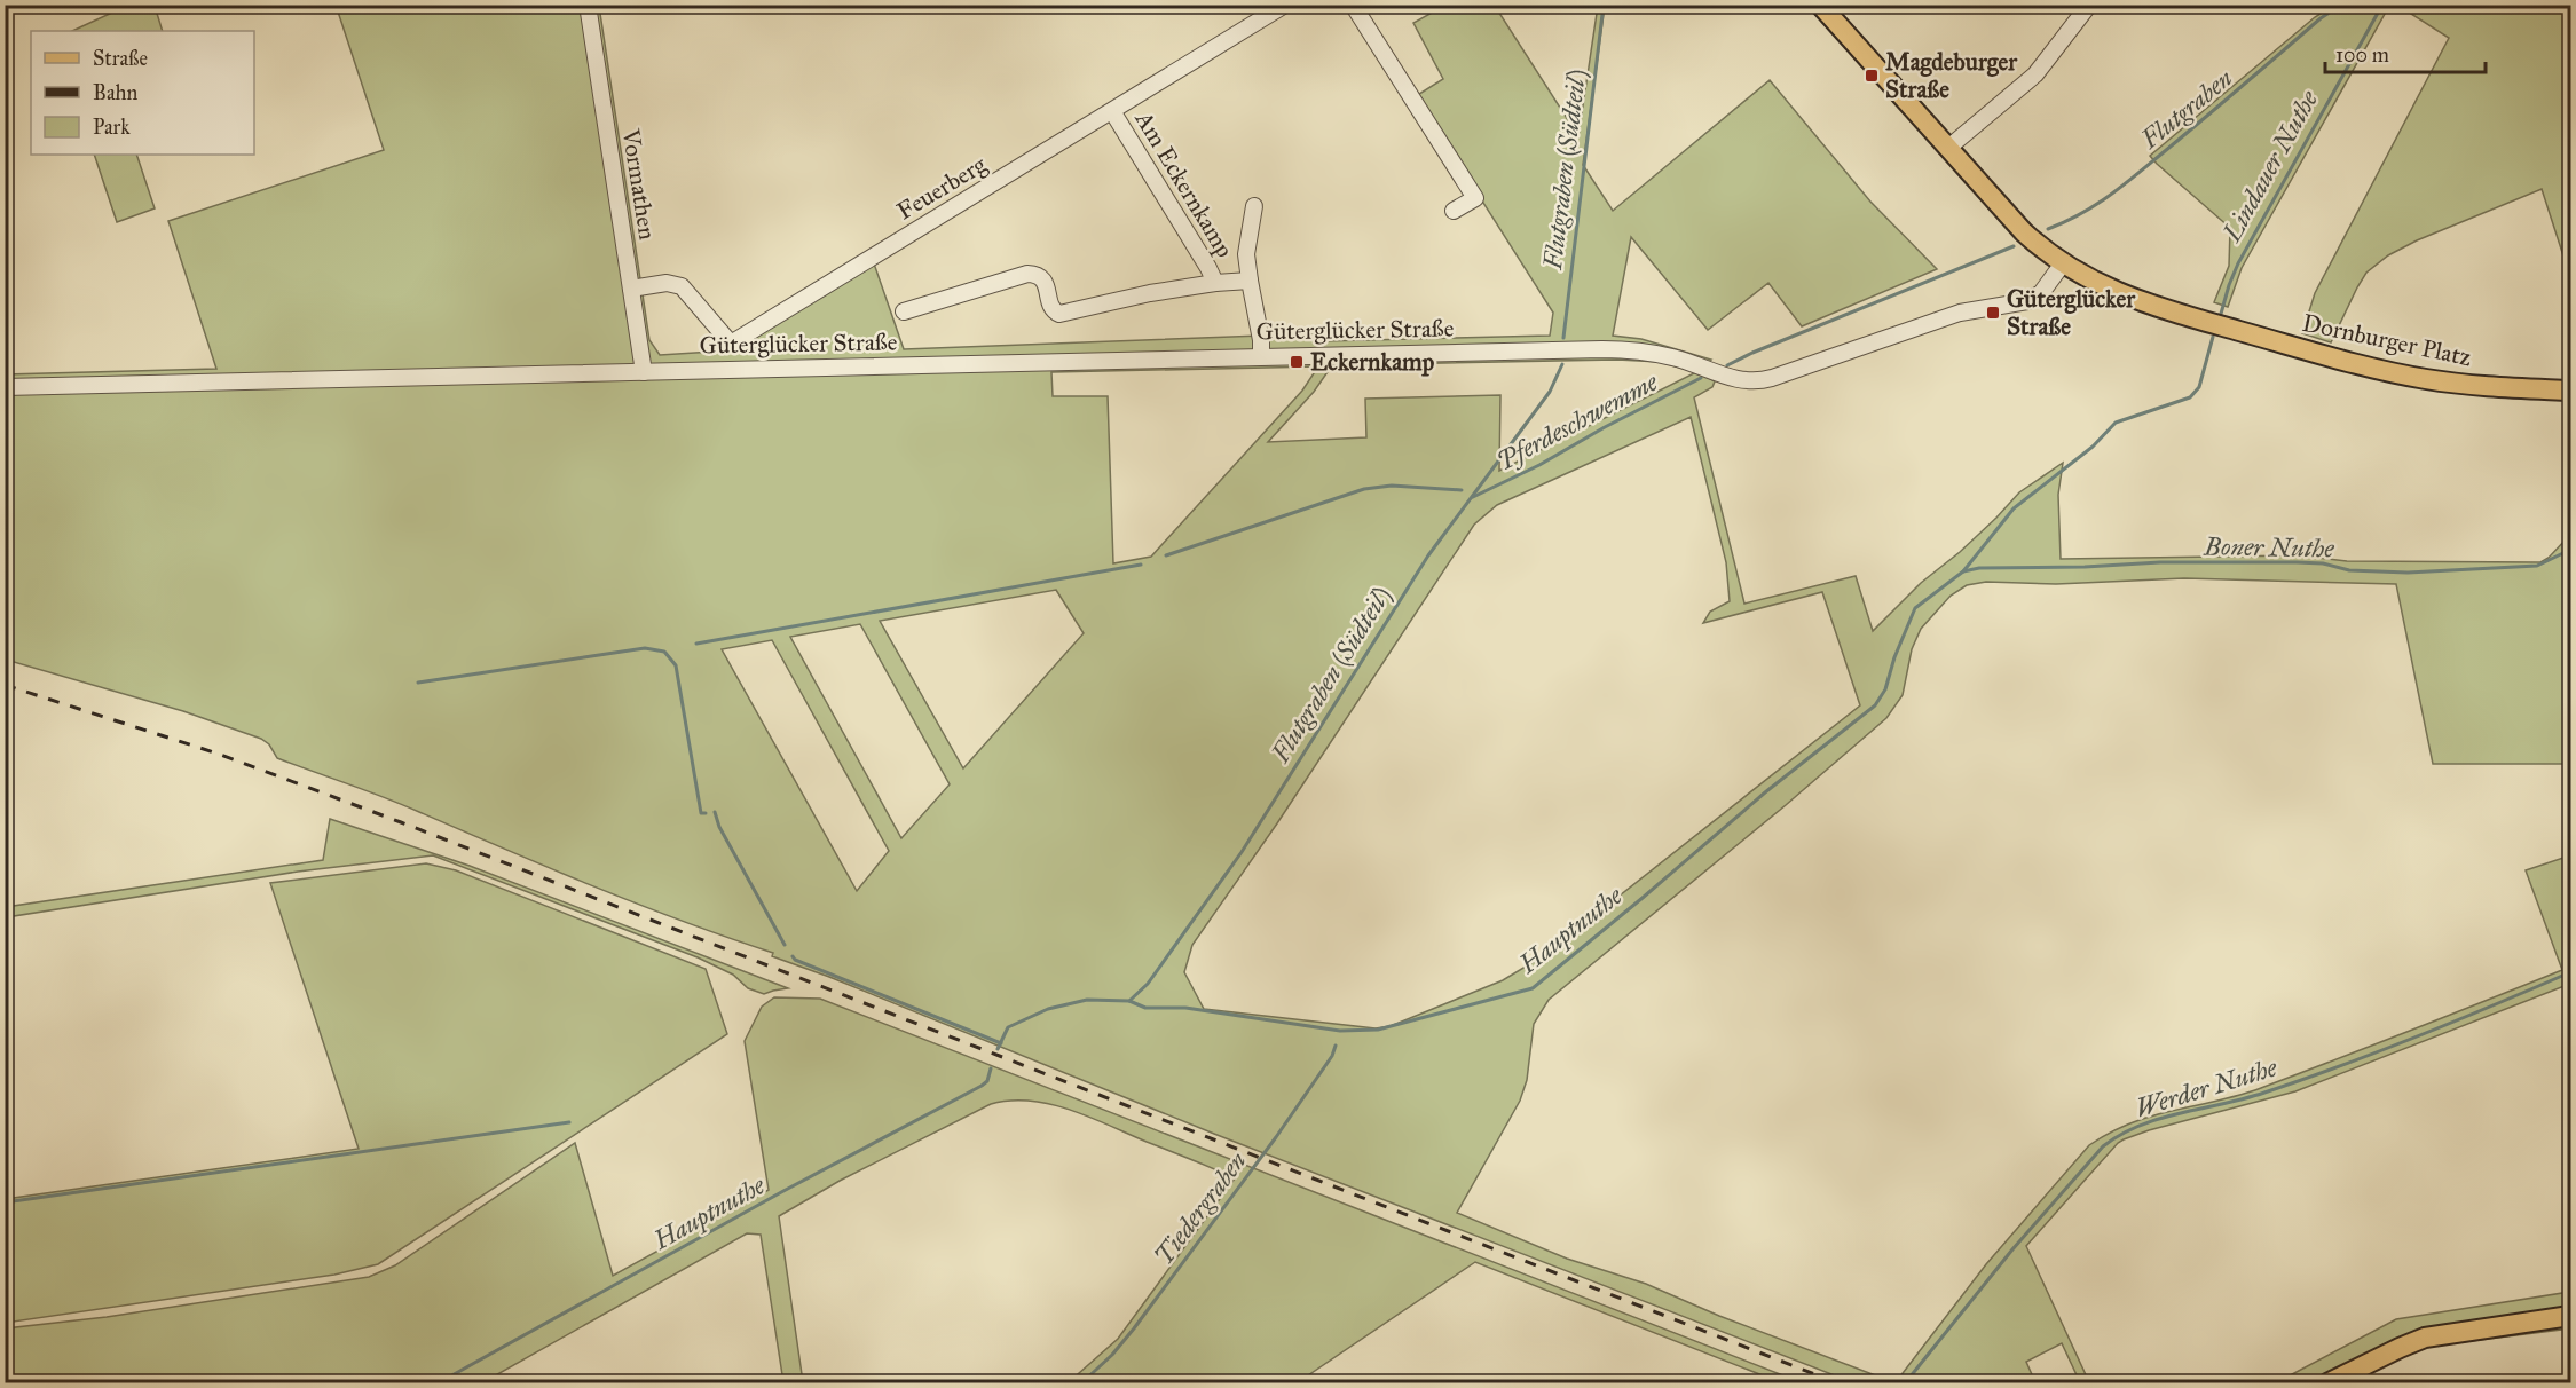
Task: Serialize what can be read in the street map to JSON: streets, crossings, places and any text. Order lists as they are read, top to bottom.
{
  "streets": {
    "main road": ["Dornburger Platz"],
    "street": [
      "Vormathen",
      "Am Eckernkamp",
      "Feuerberg",
      "Güterglücker Straße"
    ]
  },
  "crossings": [
    ["Vormathen", "Feuerberg"],
    ["Vormathen", "Güterglücker Straße"],
    ["Am Eckernkamp", "Feuerberg"],
    ["Am Eckernkamp", "Güterglücker Straße"],
    ["Güterglücker Straße", "Dornburger Platz"]
  ],
  "water": [
    "Flutgraben",
    "Lindauer Nuthe",
    "Flutgraben (Südteil)",
    "Pferdeschwemme",
    "Boner Nuthe",
    "Hauptnuthe",
    "Werder Nuthe",
    "Tiedergraben"
  ],
  "places": {
    "transit": ["Magdeburger Straße", "Güterglücker Straße", "Eckernkamp"]
  },
  "legend": ["Straße", "Bahn", "Park"],
  "scale_bar": "100 m"
}
